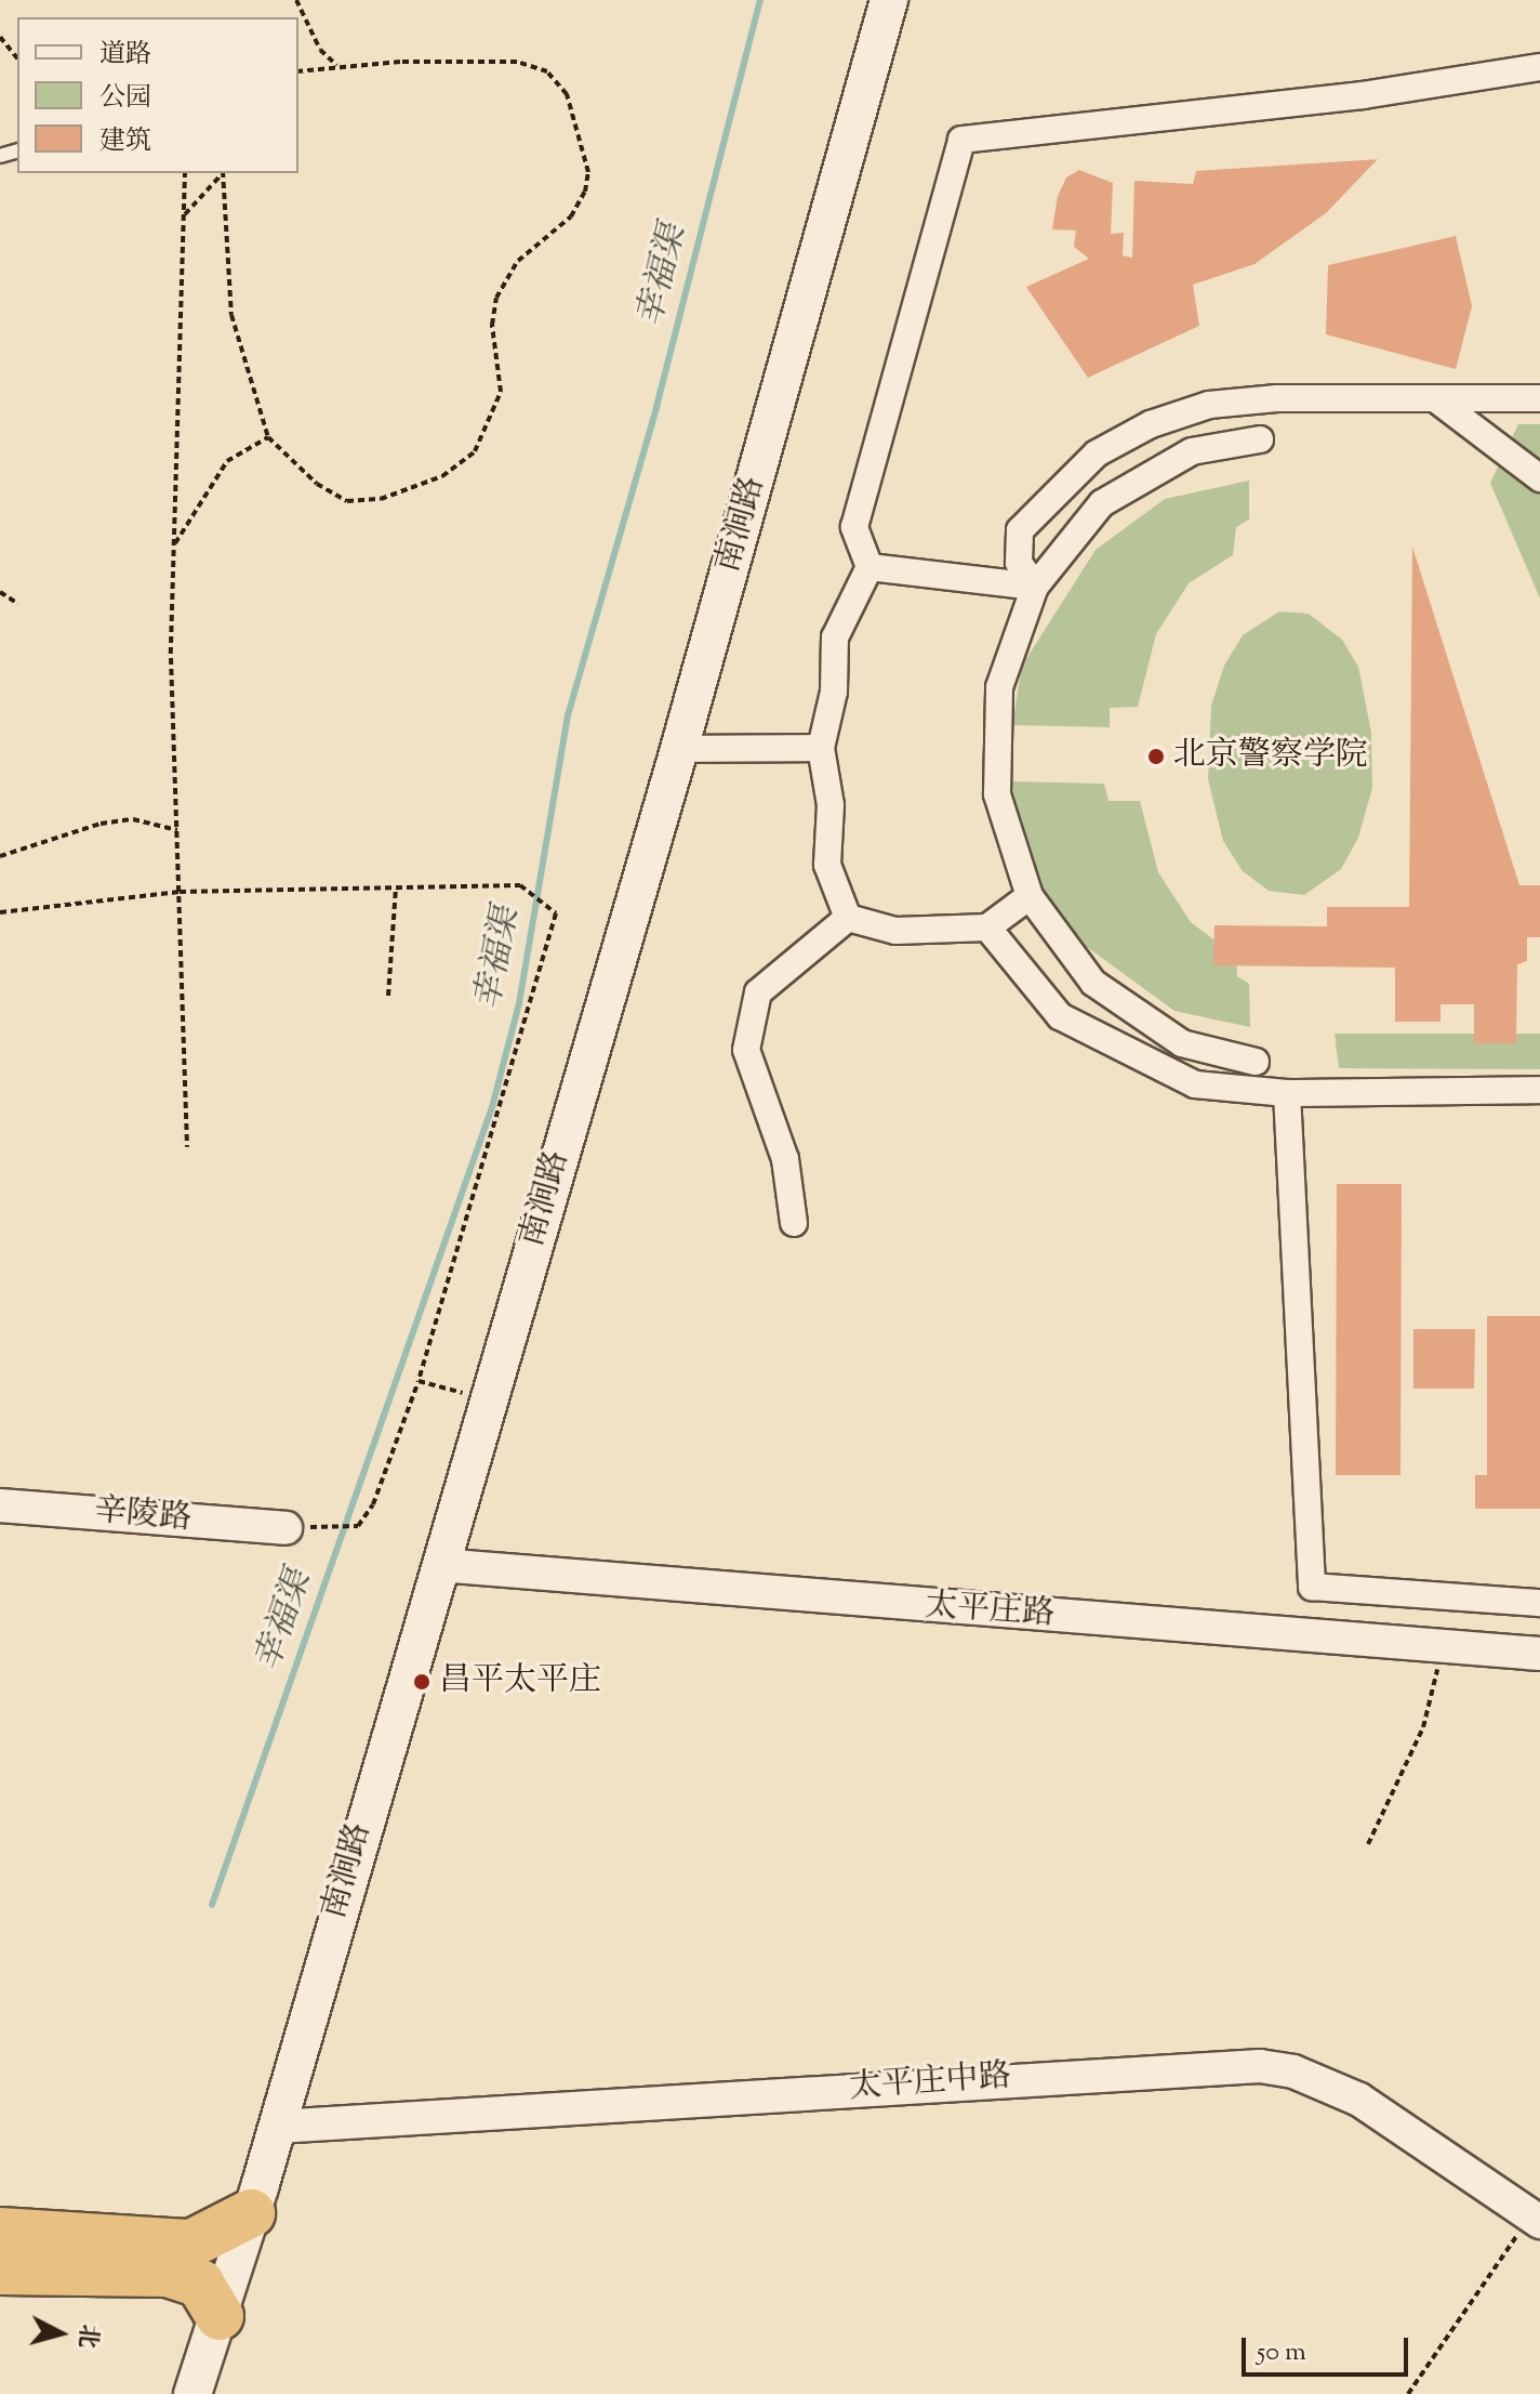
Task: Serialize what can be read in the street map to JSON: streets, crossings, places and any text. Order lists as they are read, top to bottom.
{
  "streets": {
    "main road": ["南涧路"],
    "street": ["辛陵路", "太平庄路", "太平庄中路"]
  },
  "crossings": [
    ["南涧路", "太平庄路"],
    ["南涧路", "太平庄中路"]
  ],
  "water": ["幸福渠"],
  "places": ["北京警察学院", "昌平太平庄"],
  "legend": ["道路", "公园", "建筑"],
  "scale_bar": "50 m",
  "north": "right"
}
